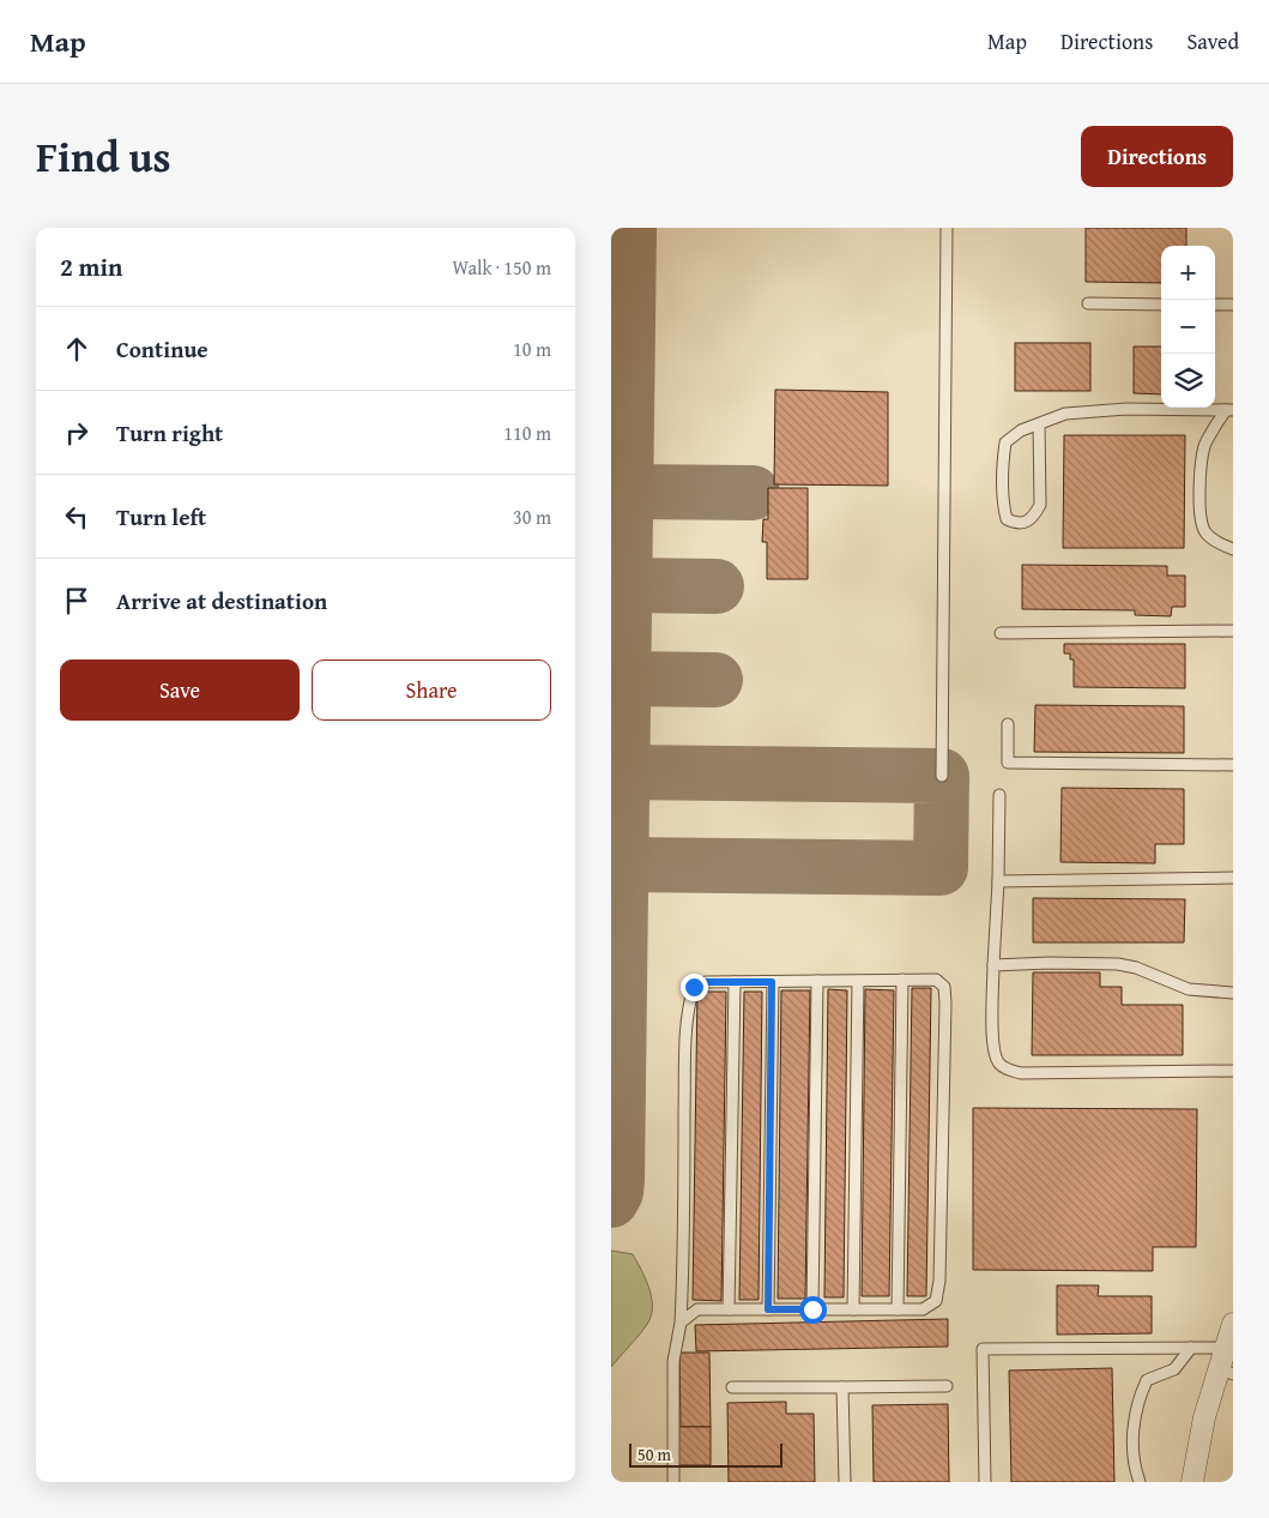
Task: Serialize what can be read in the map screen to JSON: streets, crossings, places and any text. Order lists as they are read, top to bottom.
{
  "scale_bar": "50 m",
  "page": {
    "header": "Map",
    "nav": ["Map", "Directions", "Saved"],
    "title": "Find us",
    "buttons": [
      "Directions",
      ["Save", "Share"]
    ],
    "heading": ["2 min", "Walk · 150 m"],
    "map_buttons": ["+", "−"],
    "list": [
      ["Continue", "10 m"],
      ["Turn right", "110 m"],
      ["Turn left", "30 m"],
      "Arrive at destination"
    ],
    "scale": "50 m"
  }
}
